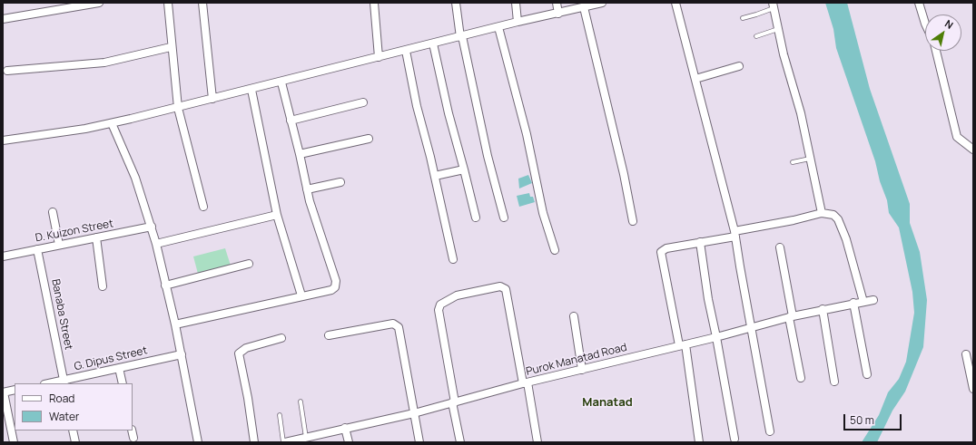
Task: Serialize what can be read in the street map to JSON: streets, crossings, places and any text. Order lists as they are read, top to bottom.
{
  "streets": {
    "street": [
      "D. Kuizon Street",
      "Banaba Street",
      "G. Dipus Street",
      "Purok Manatad Road"
    ]
  },
  "crossings": [
    ["D. Kuizon Street", "Banaba Street"],
    ["Banaba Street", "G. Dipus Street"]
  ],
  "districts": ["Manatad"],
  "legend": ["Road", "Water"],
  "scale_bar": "50 m",
  "north": "top right"
}
